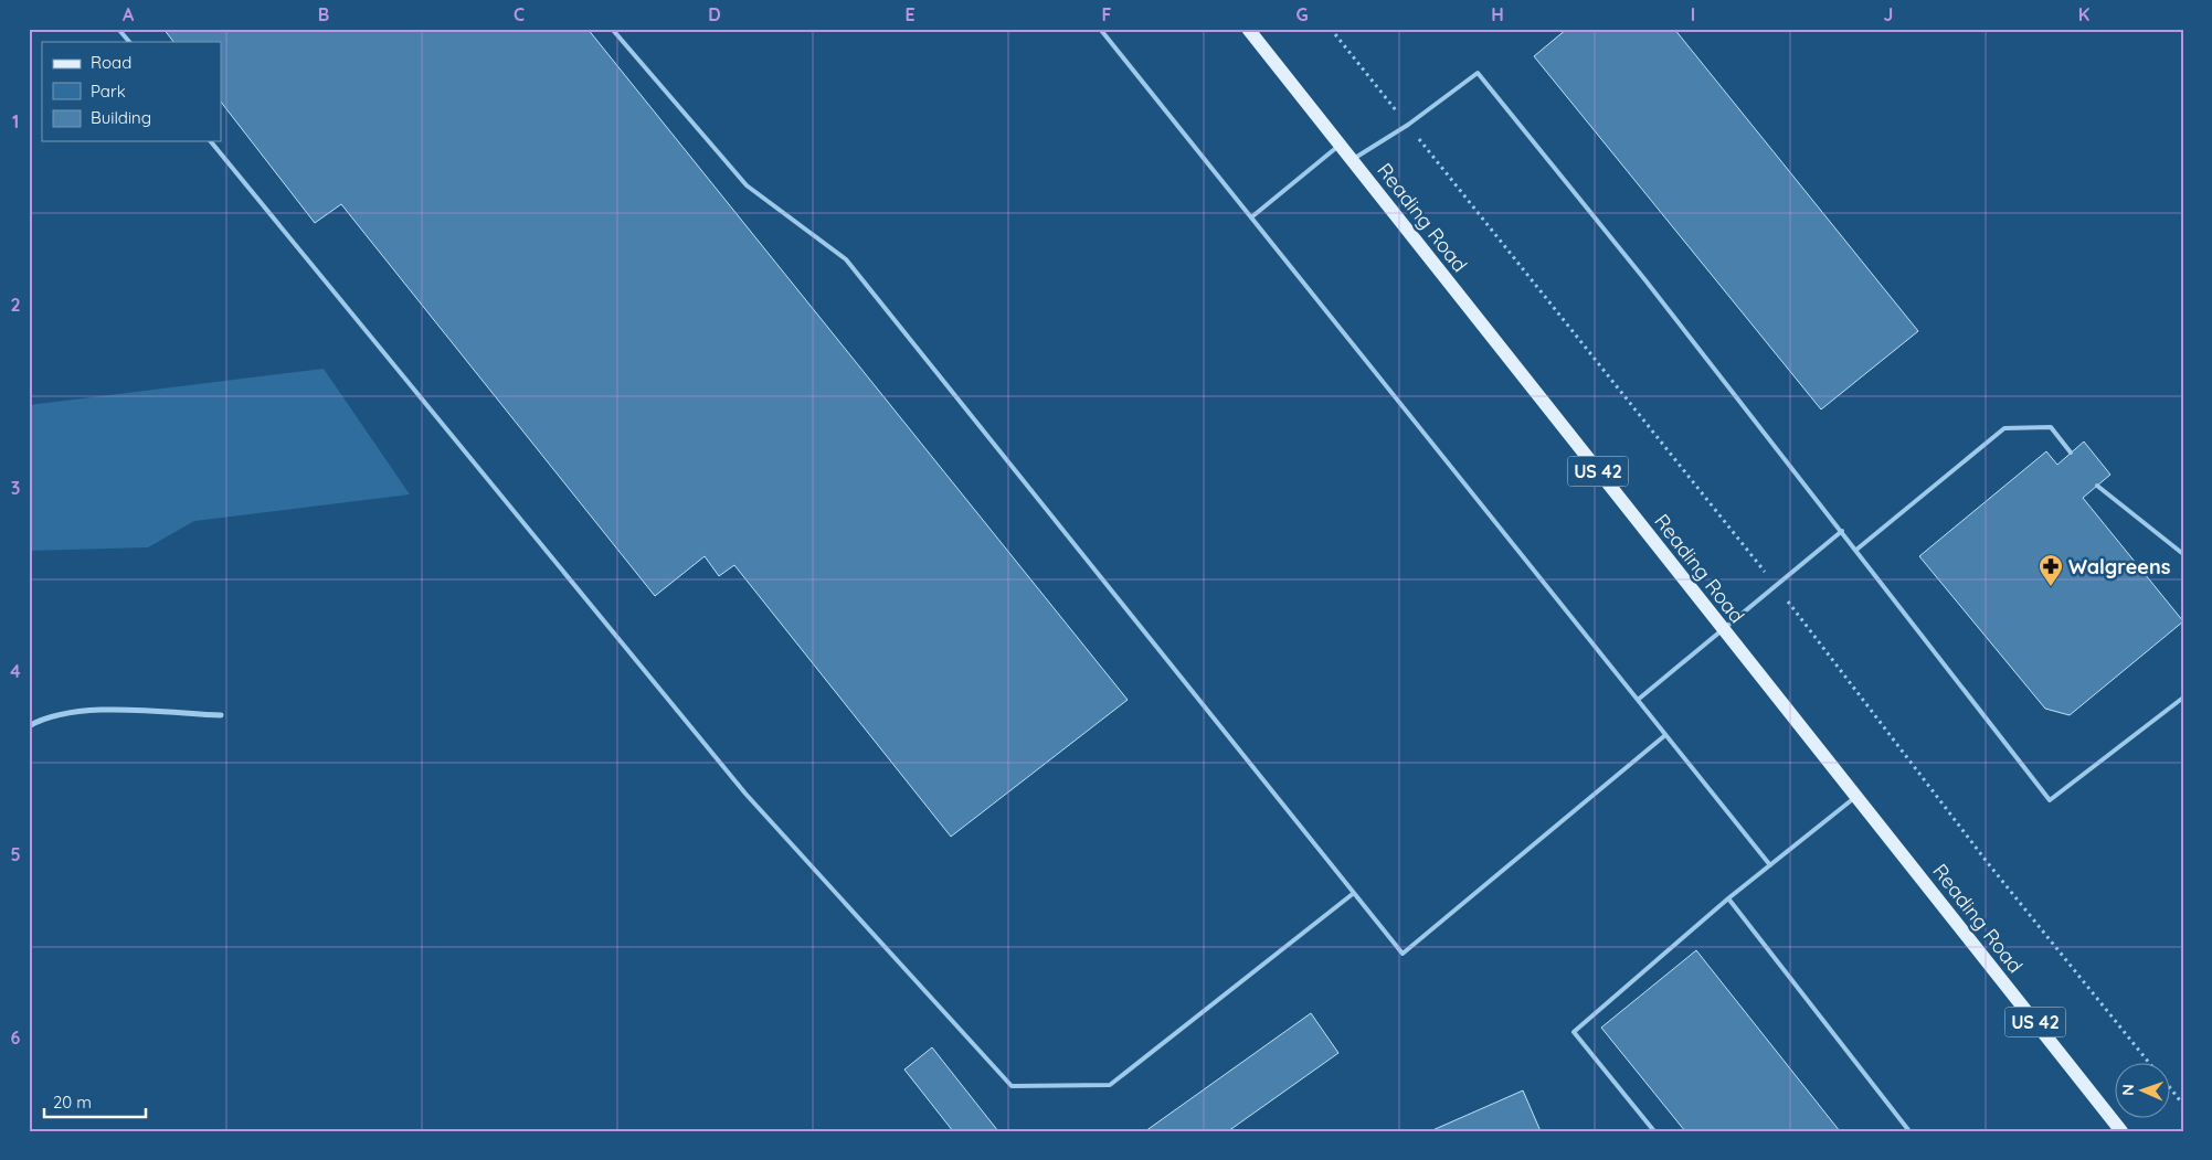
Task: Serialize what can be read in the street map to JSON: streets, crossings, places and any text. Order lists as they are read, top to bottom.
{
  "streets": {
    "main road": ["Reading Road", "US 42"]
  },
  "places": {
    "pharmacy": ["Walgreens"]
  },
  "legend": ["Road", "Park", "Building"],
  "scale_bar": "20 m",
  "north": "left",
  "grid": {
    "columns": [
      "A",
      "B",
      "C",
      "D",
      "E",
      "F",
      "G",
      "H",
      "I",
      "J",
      "K"
    ],
    "rows": [
      "1",
      "2",
      "3",
      "4",
      "5",
      "6"
    ]
  }
}
